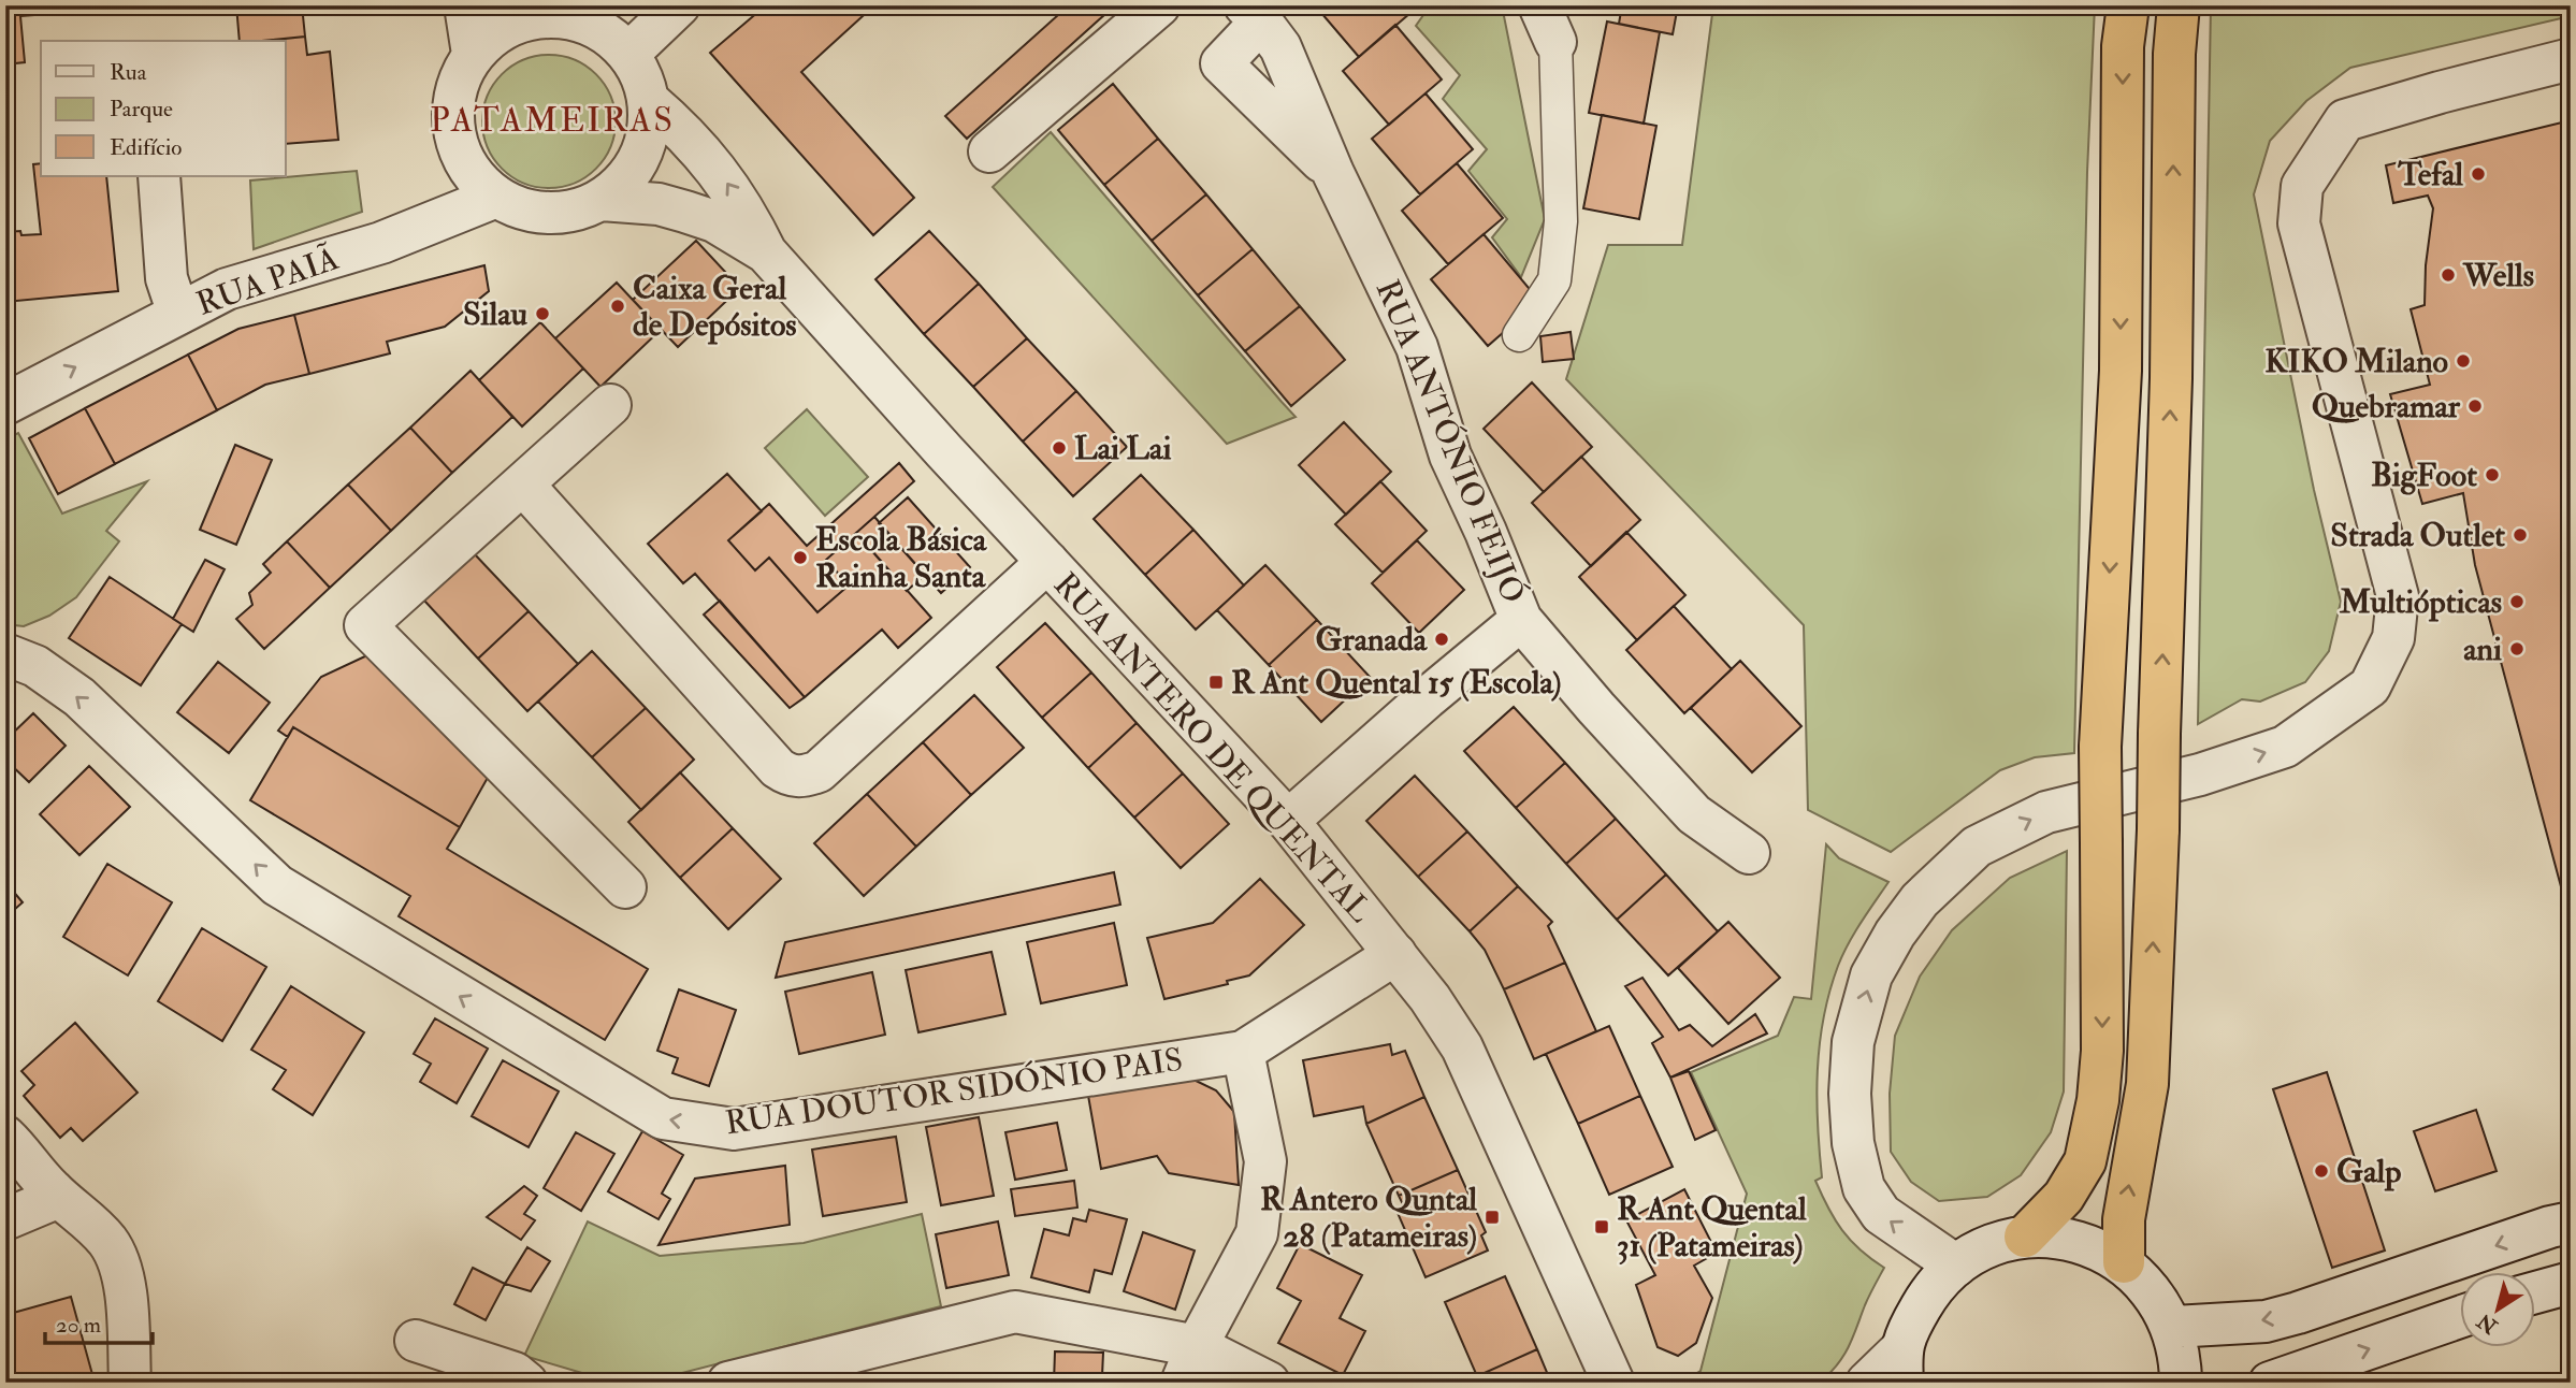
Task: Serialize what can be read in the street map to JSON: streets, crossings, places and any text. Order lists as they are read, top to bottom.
{
  "streets": {
    "street": [
      "RUA PAIÃ",
      "RUA ANTÓNIO FEIJÓ",
      "RUA ANTERO DE QUENTAL",
      "RUA DOUTOR SIDÓNIO PAIS"
    ]
  },
  "crossings": [
    ["RUA PAIÃ", "RUA ANTERO DE QUENTAL"],
    ["RUA ANTERO DE QUENTAL", "RUA DOUTOR SIDÓNIO PAIS"]
  ],
  "one_way": ["RUA PAIÃ"],
  "districts": ["PATAMEIRAS"],
  "places": {
    "other": [
      "Tefal",
      "Wells",
      "Caixa Geral de Depósitos",
      "Silau",
      "KIKO Milano",
      "Quebramar",
      "Lai Lai",
      "BigFoot",
      "Strada Outlet",
      "Escola Básica Rainha Santa",
      "Multiópticas",
      "Granada",
      "ani",
      "Galp"
    ],
    "transit": ["R Ant Quental 15 (Escola)", "R Antero Quntal 28 (Patameiras)", "R Ant Quental 31 (Patameiras)"]
  },
  "legend": ["Rua", "Parque", "Edifício"],
  "scale_bar": "20 m",
  "north": "bottom left"
}
